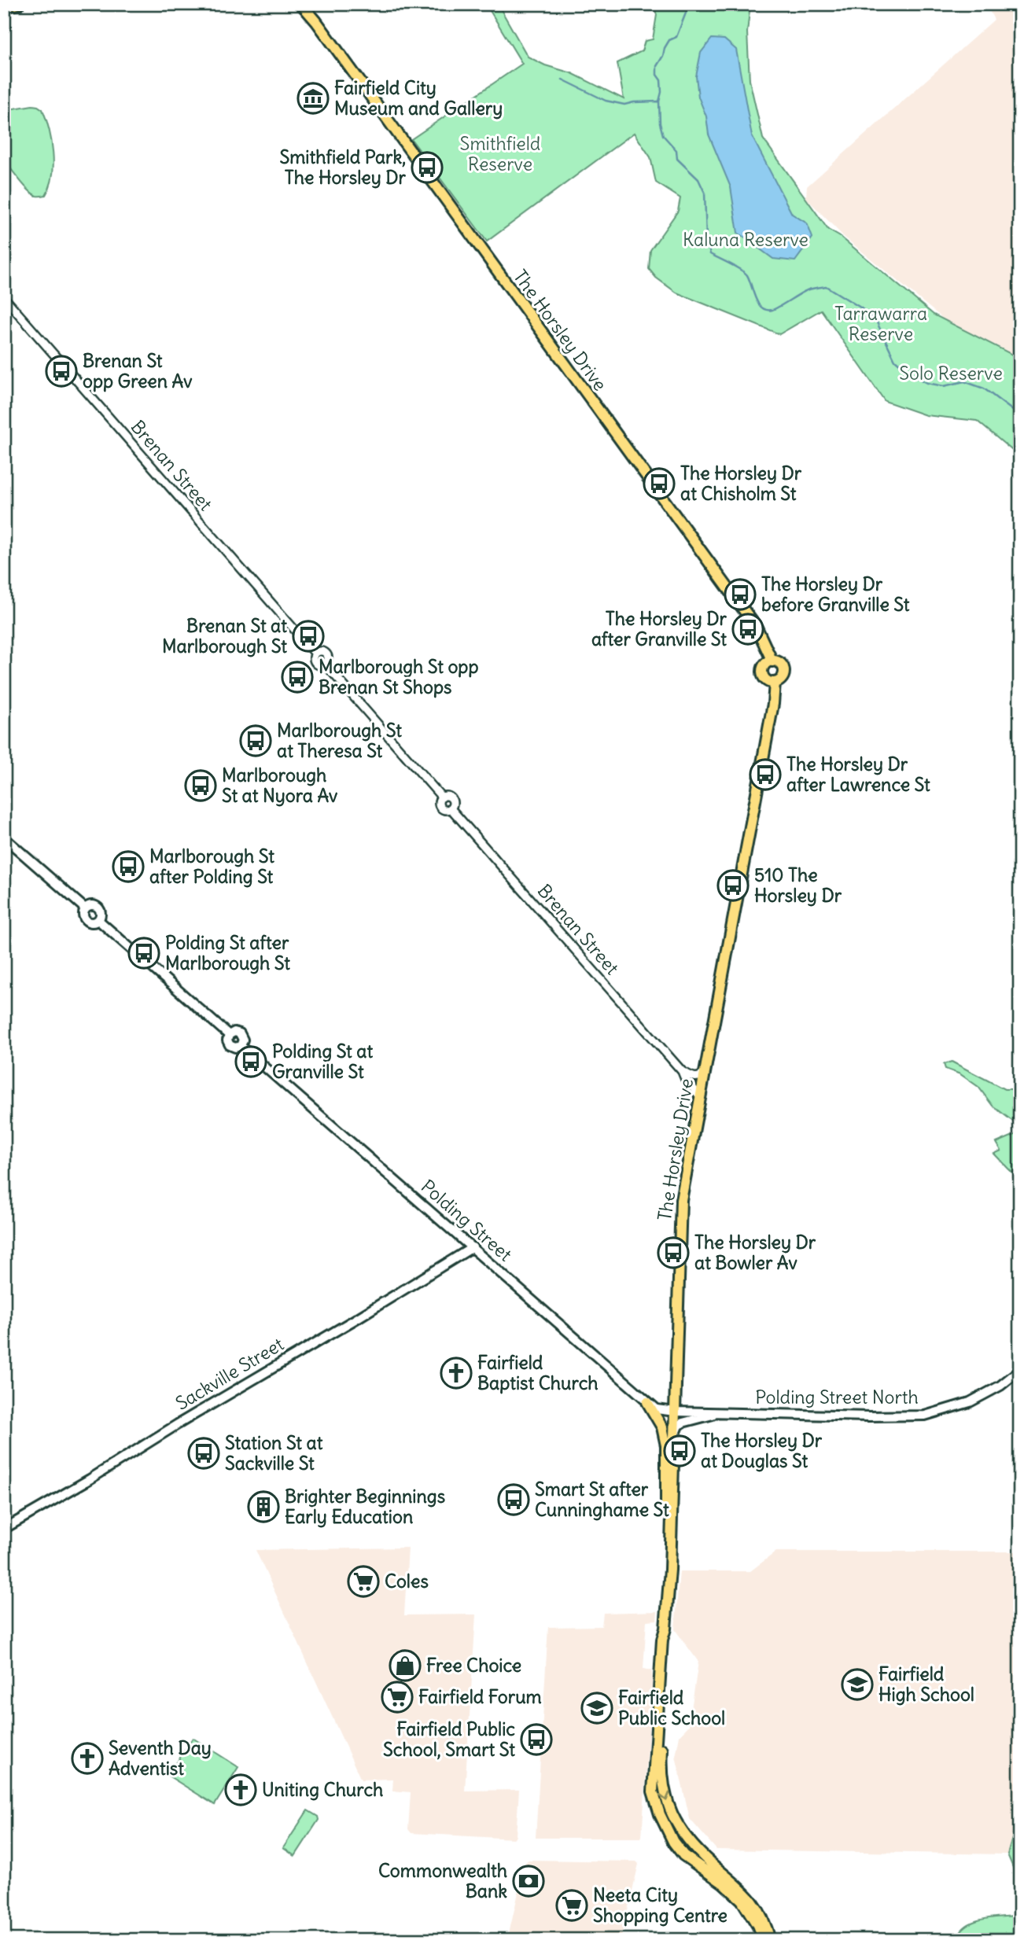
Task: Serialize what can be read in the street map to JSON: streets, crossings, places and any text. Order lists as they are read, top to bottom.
{
  "streets": {
    "main road": [
      "The Horsley Drive",
      "Polding Street",
      "Sackville Street",
      "Polding Street North"
    ],
    "street": ["Brenan Street"]
  },
  "crossings": [
    ["The Horsley Drive", "Brenan Street"],
    ["The Horsley Drive", "Polding Street"],
    ["The Horsley Drive", "Polding Street North"],
    ["Polding Street", "Sackville Street"],
    ["Polding Street", "Polding Street North"]
  ],
  "parks": [
    "Smithfield Reserve",
    "Kaluna Reserve",
    "Tarrawarra Reserve",
    "Solo Reserve"
  ],
  "places": {
    "museum": ["Fairfield City Museum and Gallery"],
    "bus stop": [
      "Smithfield Park, The Horsley Dr",
      "Brenan St opp Green Av",
      "The Horsley Dr at Chisholm St",
      "The Horsley Dr before Granville St",
      "The Horsley Dr after Granville St",
      "Brenan St at Marlborough St",
      "Marlborough St opp Brenan St Shops",
      "Marlborough St at Theresa St",
      "The Horsley Dr after Lawrence St",
      "Marlborough St at Nyora Av",
      "Marlborough St after Polding St",
      "510 The Horsley Dr",
      "Polding St after Marlborough St",
      "Polding St at Granville St",
      "The Horsley Dr at Bowler Av",
      "The Horsley Dr at Douglas St",
      "Station St at Sackville St",
      "Smart St after Cunninghame St",
      "Fairfield Public School, Smart St"
    ],
    "church": ["Fairfield Baptist Church", "Seventh Day Adventist", "Uniting Church"],
    "building": ["Brighter Beginnings Early Education"],
    "supermarket": ["Coles", "Fairfield Forum", "Neeta City Shopping Centre"],
    "shop": ["Free Choice"],
    "school or university": ["Fairfield High School", "Fairfield Public School"],
    "bank": ["Commonwealth Bank"]
  }
}
